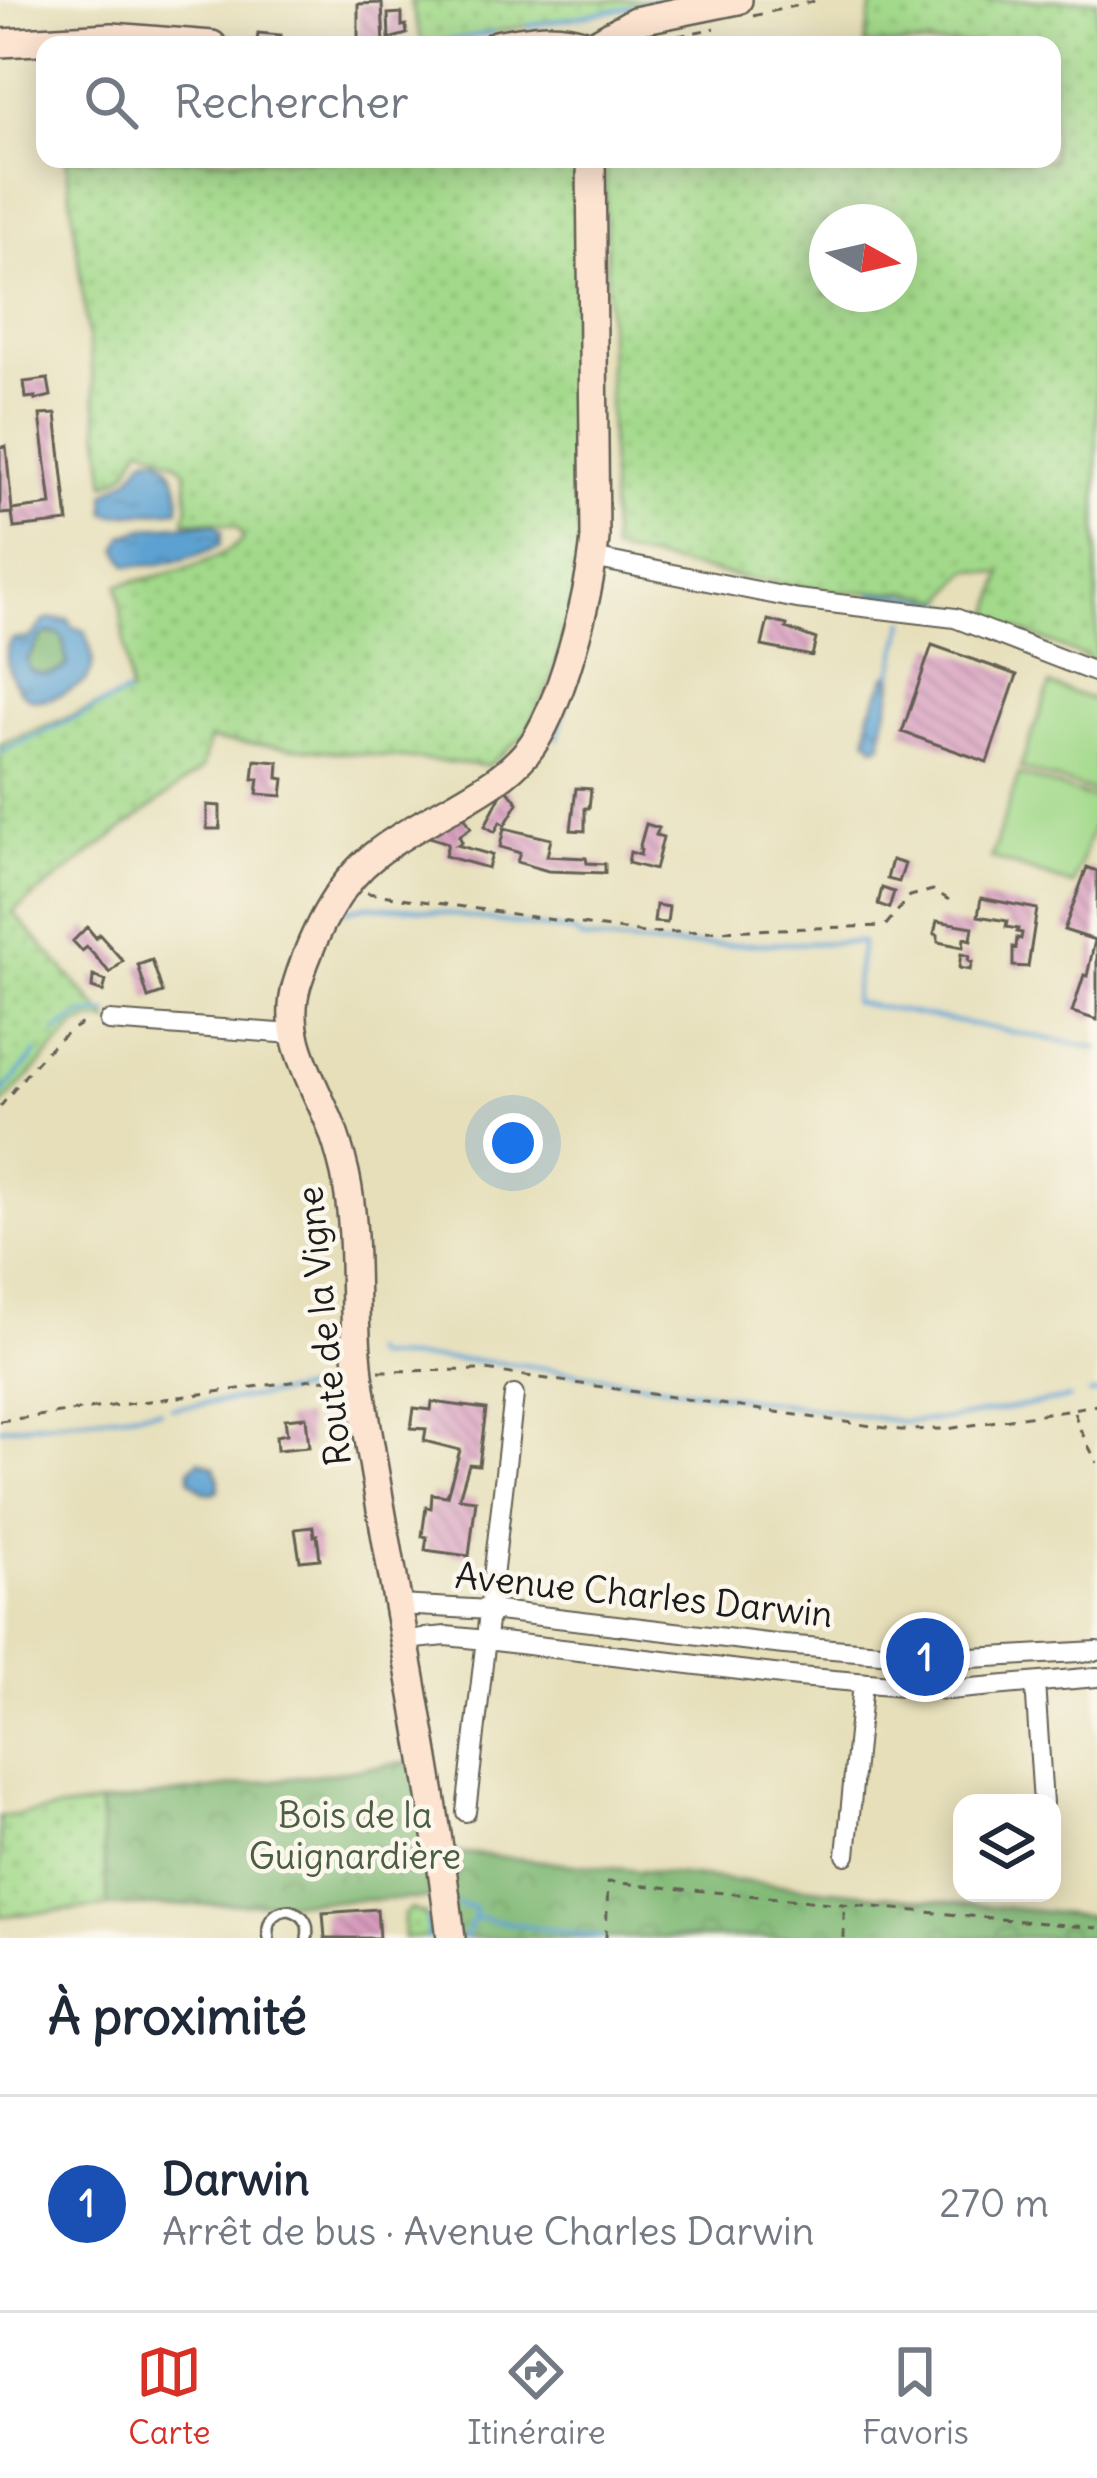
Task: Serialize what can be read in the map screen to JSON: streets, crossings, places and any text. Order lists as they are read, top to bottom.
{
  "streets": {
    "street": ["Route de la Vigne", "Avenue Charles Darwin"]
  },
  "crossings": [
    ["Route de la Vigne", "Avenue Charles Darwin"]
  ],
  "parks": ["Bois de la Guignardière"],
  "north": "right",
  "page": {
    "search": "Rechercher",
    "pins": "1",
    "heading": "À proximité",
    "list": [
      {
        "mark": "1",
        "name": "Darwin",
        "note": "Arrêt de bus · Avenue Charles Darwin",
        "value": "270 m"
      }
    ],
    "nav": ["Carte", "Itinéraire", "Favoris"]
  }
}
